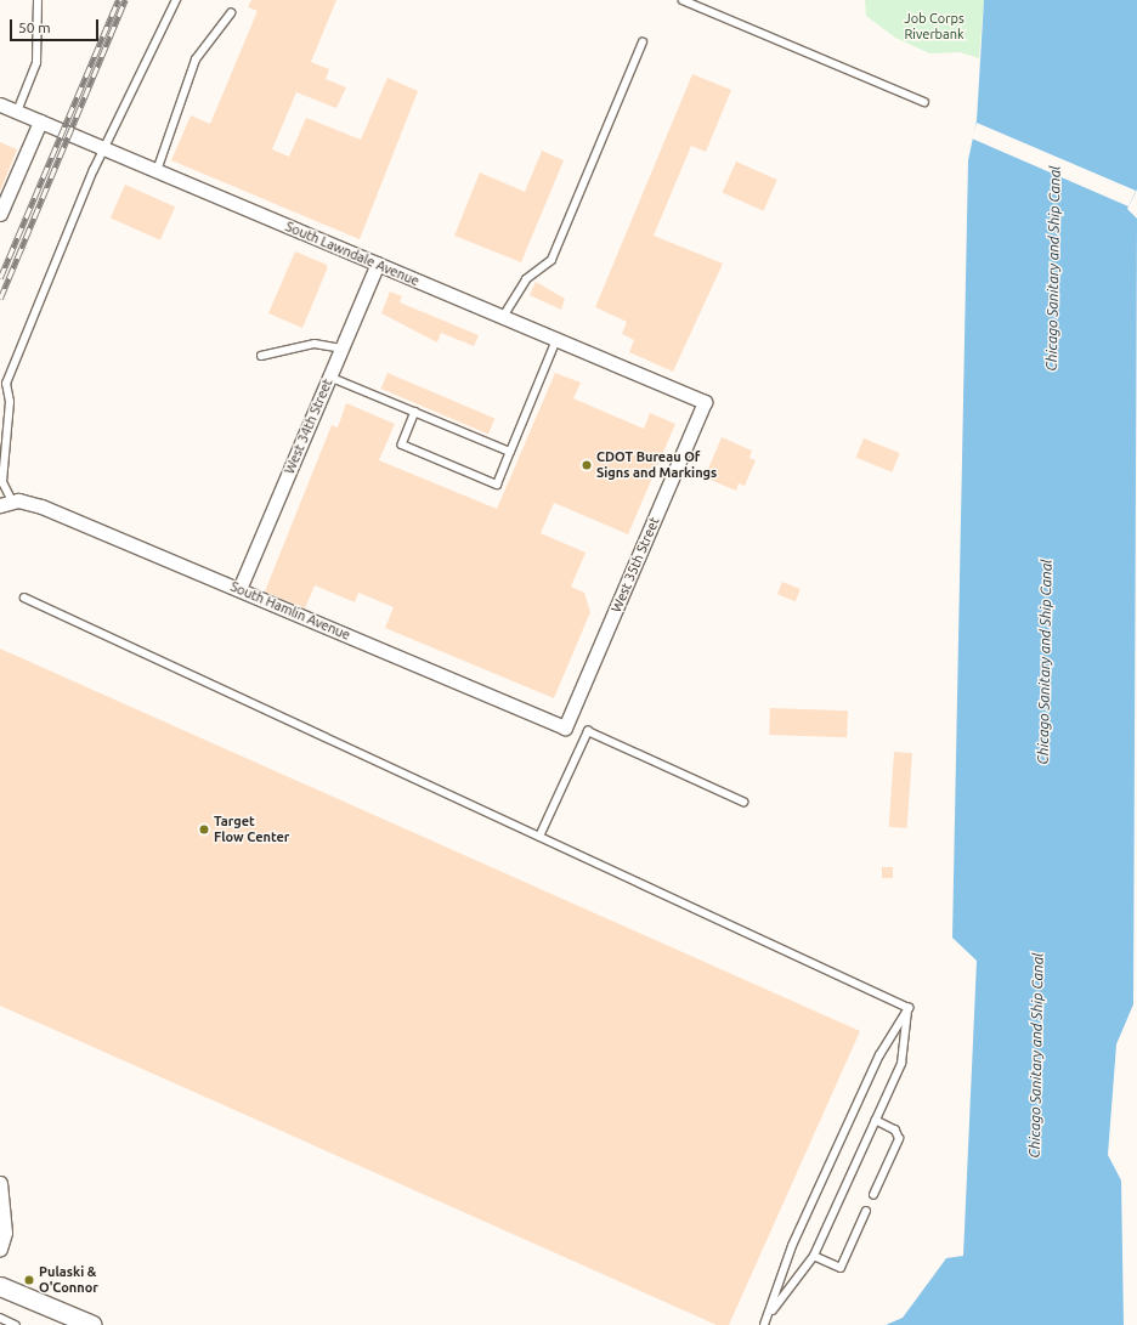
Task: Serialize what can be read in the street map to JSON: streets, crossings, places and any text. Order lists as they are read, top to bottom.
{
  "streets": {
    "street": [
      "South Lawndale Avenue",
      "West 34th Street",
      "West 35th Street",
      "South Hamlin Avenue"
    ]
  },
  "crossings": [
    ["South Lawndale Avenue", "West 34th Street"],
    ["South Lawndale Avenue", "West 35th Street"],
    ["West 34th Street", "South Hamlin Avenue"],
    ["West 35th Street", "South Hamlin Avenue"]
  ],
  "water": ["Chicago Sanitary and Ship Canal"],
  "parks": ["Job Corps Riverbank"],
  "places": ["CDOT Bureau Of Signs and Markings", "Target Flow Center", "Pulaski & O'Connor"],
  "scale_bar": "50 m"
}
